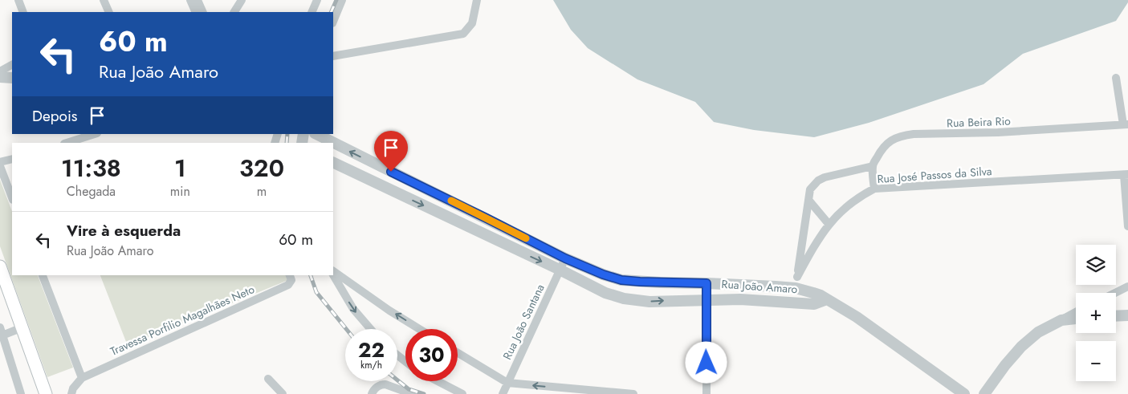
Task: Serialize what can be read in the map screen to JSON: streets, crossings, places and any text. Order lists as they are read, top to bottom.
{
  "streets": {
    "street": [
      "Rua Beira Rio",
      "Rua José Passos da Silva",
      "Rua João Amaro",
      "Travessa Porfilio Magalhães Neto",
      "Rua João Santana"
    ]
  },
  "crossings": [
    ["Rua Beira Rio", "Rua José Passos da Silva"],
    ["Rua João Amaro", "Rua João Santana"]
  ],
  "page": {
    "turn": ["60 m", "Rua João Amaro"],
    "then": "Depois",
    "eta": [
      "11:38",
      "Chegada",
      "1",
      "min",
      "320",
      "m"
    ],
    "list": [
      {
        "name": "Vire à esquerda",
        "note": "Rua João Amaro",
        "value": "60 m"
      }
    ],
    "map_buttons": ["+", "−"],
    "speed": "22 km/h",
    "limit": "30"
  }
}
